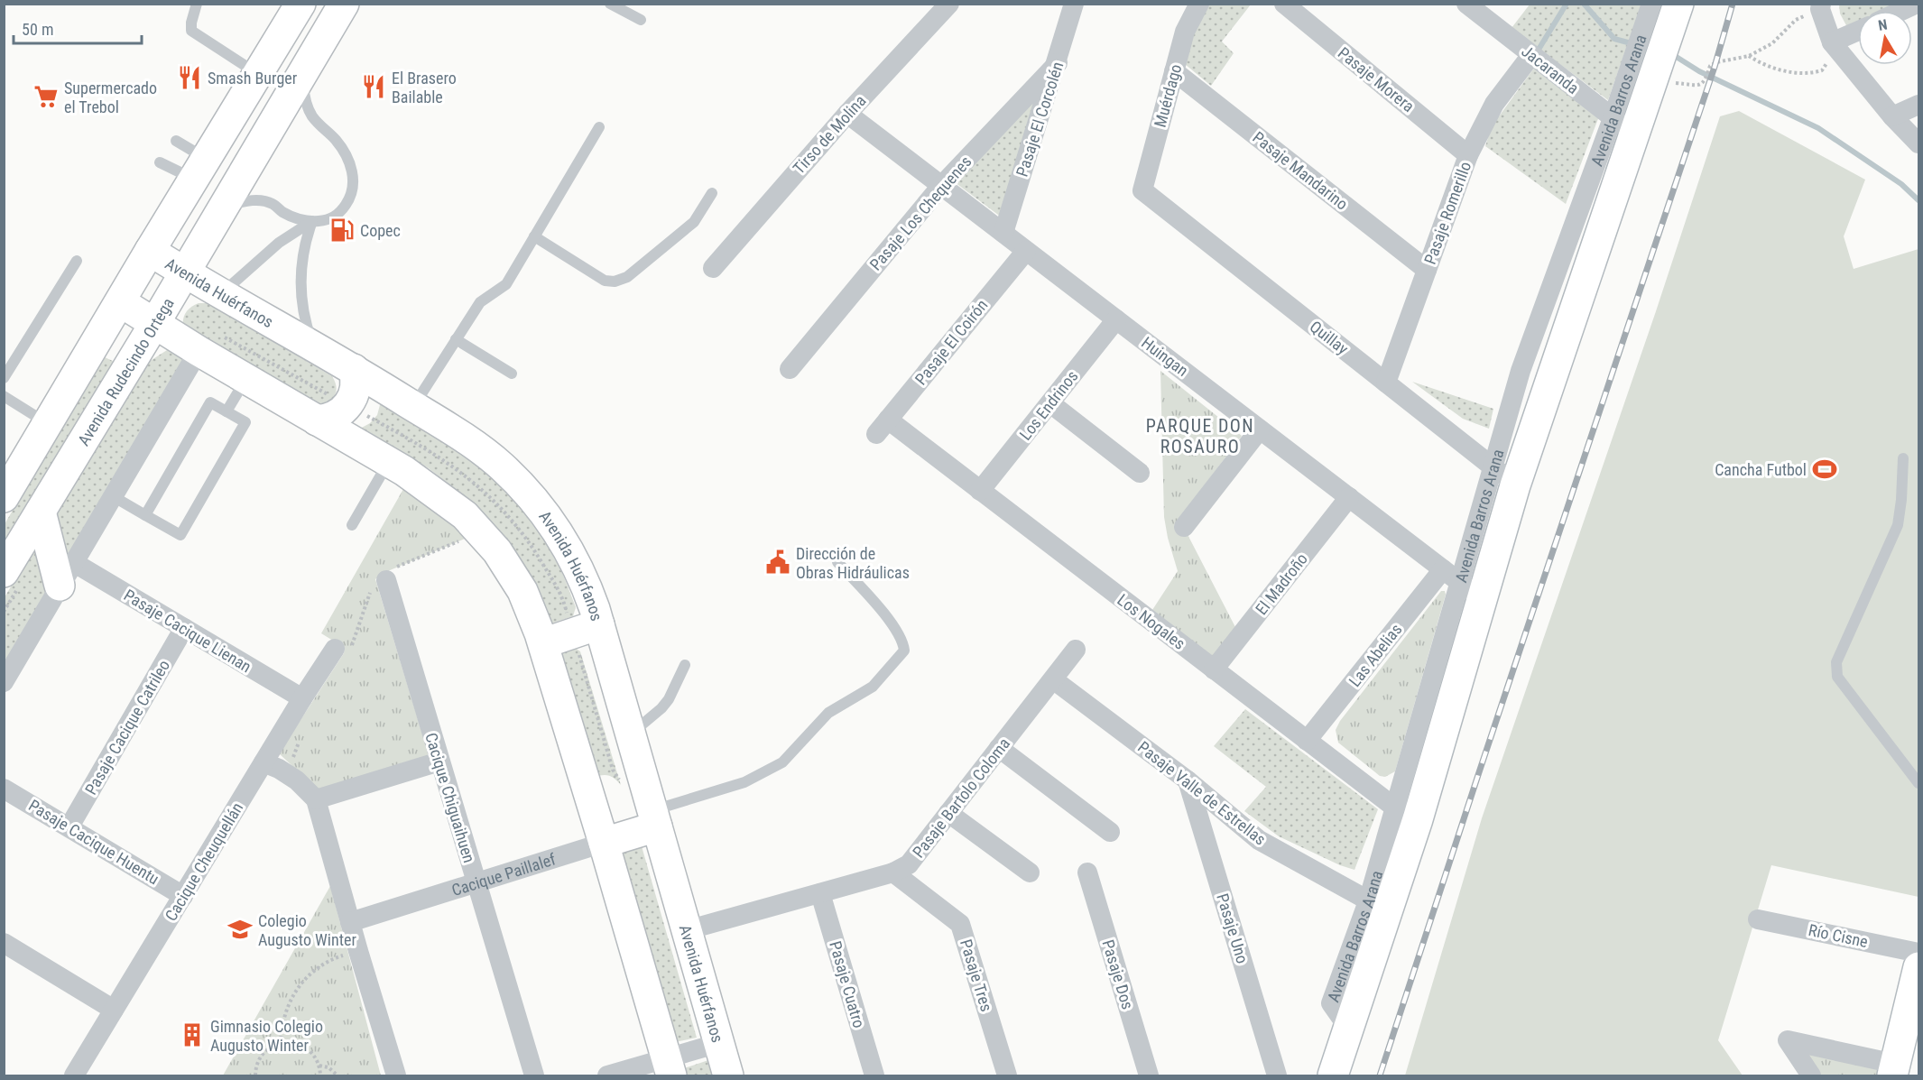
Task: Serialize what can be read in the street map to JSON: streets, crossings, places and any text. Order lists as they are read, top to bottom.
{
  "streets": {
    "main road": [
      "Avenida Barros Arana",
      "Avenida Huérfanos",
      "Avenida Rudecindo Ortega",
      "Cacique Paillalef"
    ],
    "street": [
      "Jacaranda",
      "Pasaje Morera",
      "Muérdago",
      "Pasaje El Corcolén",
      "Tirso de Molina",
      "Pasaje Mandarino",
      "Pasaje Los Chequenes",
      "Pasaje Romerillo",
      "Quillay",
      "Pasaje El Coirón",
      "Huingan",
      "Los Endrinos",
      "El Madroño",
      "Los Nogales",
      "Pasaje Cacique Lienan",
      "Las Abelias",
      "Pasaje Cacique Catrileo",
      "Pasaje Valle de Estrellas",
      "Cacique Chiguaihuen",
      "Pasaje Bartolo Coloma",
      "Pasaje Cacique Huentu",
      "Cacique Cheuquellán",
      "Pasaje Uno",
      "Río Cisne",
      "Pasaje Dos",
      "Pasaje Tres",
      "Pasaje Cuatro"
    ]
  },
  "crossings": [
    ["Jacaranda", "Avenida Barros Arana"],
    ["Jacaranda", "Pasaje Romerillo"],
    ["Pasaje Morera", "Pasaje Romerillo"],
    ["Muérdago", "Pasaje Mandarino"],
    ["Muérdago", "Quillay"],
    ["Avenida Barros Arana", "Quillay"],
    ["Avenida Barros Arana", "Huingan"],
    ["Avenida Barros Arana", "Los Nogales"],
    ["Avenida Barros Arana", "Pasaje Valle de Estrellas"],
    ["Pasaje El Corcolén", "Pasaje Los Chequenes"],
    ["Pasaje El Corcolén", "Huingan"],
    ["Tirso de Molina", "Huingan"],
    ["Pasaje Mandarino", "Pasaje Romerillo"],
    ["Pasaje Los Chequenes", "Huingan"],
    ["Pasaje Romerillo", "Quillay"],
    ["Avenida Huérfanos", "Avenida Rudecindo Ortega"],
    ["Avenida Huérfanos", "Pasaje Bartolo Coloma"],
    ["Avenida Huérfanos", "Cacique Paillalef"],
    ["Pasaje El Coirón", "Huingan"],
    ["Pasaje El Coirón", "Los Nogales"],
    ["Huingan", "Los Endrinos"],
    ["Huingan", "El Madroño"],
    ["Huingan", "Las Abelias"],
    ["Los Endrinos", "Los Nogales"],
    ["El Madroño", "Los Nogales"],
    ["Los Nogales", "Las Abelias"],
    ["Pasaje Cacique Lienan", "Pasaje Cacique Catrileo"],
    ["Pasaje Cacique Lienan", "Cacique Cheuquellán"],
    ["Pasaje Cacique Catrileo", "Pasaje Cacique Huentu"],
    ["Pasaje Valle de Estrellas", "Pasaje Bartolo Coloma"],
    ["Pasaje Valle de Estrellas", "Pasaje Uno"],
    ["Cacique Chiguaihuen", "Cacique Paillalef"],
    ["Pasaje Bartolo Coloma", "Pasaje Tres"],
    ["Pasaje Bartolo Coloma", "Pasaje Cuatro"],
    ["Pasaje Cacique Huentu", "Cacique Cheuquellán"]
  ],
  "districts": ["PARQUE DON ROSAURO"],
  "places": {
    "restaurant": ["Smash Burger", "El Brasero Bailable"],
    "supermarket": ["Supermercado el Trebol"],
    "fuel station": ["Copec"],
    "sports": ["Cancha Futbol"],
    "public building": ["Dirección de Obras Hidráulicas"],
    "school or university": ["Colegio Augusto Winter"],
    "building": ["Gimnasio Colegio Augusto Winter"]
  },
  "scale_bar": "50 m",
  "north": "top"
}
